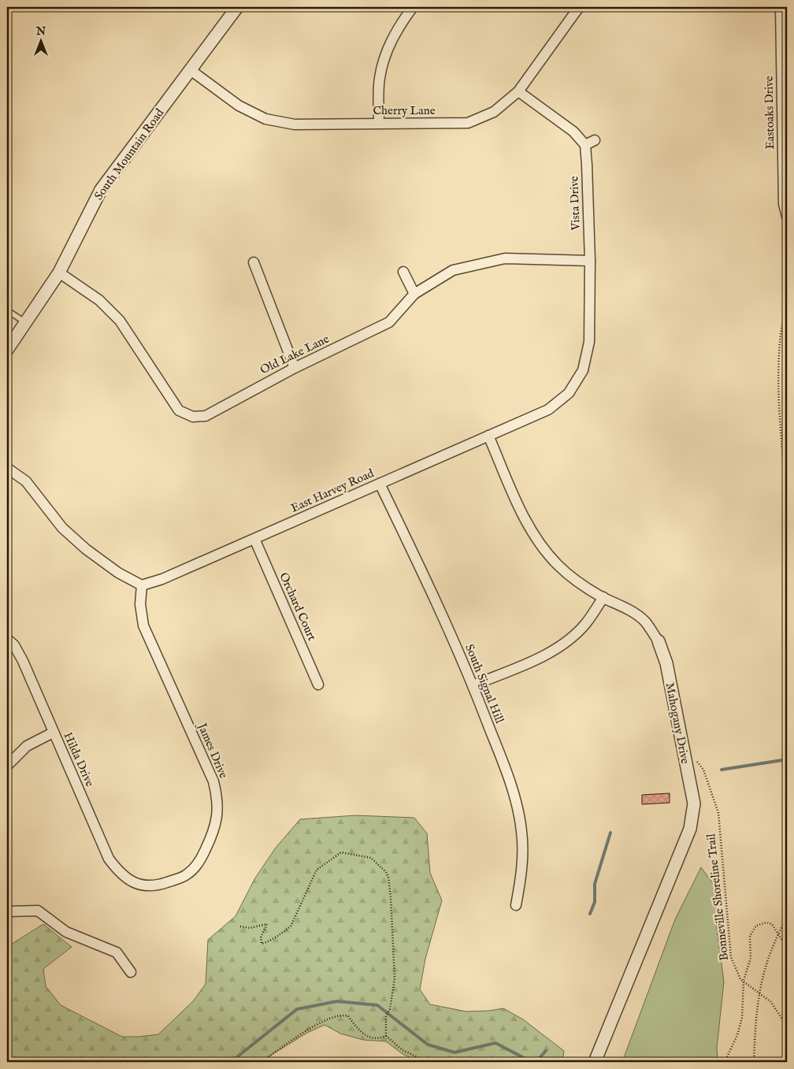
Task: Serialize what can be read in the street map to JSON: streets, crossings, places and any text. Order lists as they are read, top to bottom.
{
  "streets": {
    "street": [
      "Cherry Lane",
      "Eastoaks Drive",
      "South Mountain Road",
      "Vista Drive",
      "Old Lake Lane",
      "East Harvey Road",
      "Orchard Court",
      "South Signal Hill",
      "Mahogany Drive",
      "James Drive",
      "Hilda Drive"
    ],
    "path": ["Bonneville Shoreline Trail"]
  },
  "crossings": [
    ["Cherry Lane", "South Mountain Road"],
    ["South Mountain Road", "Old Lake Lane"],
    ["Vista Drive", "Old Lake Lane"],
    ["Vista Drive", "East Harvey Road"],
    ["Old Lake Lane", "East Harvey Road"],
    ["East Harvey Road", "Orchard Court"],
    ["East Harvey Road", "South Signal Hill"],
    ["East Harvey Road", "Mahogany Drive"],
    ["East Harvey Road", "James Drive"],
    ["Mahogany Drive", "Bonneville Shoreline Trail"],
    ["James Drive", "Hilda Drive"]
  ],
  "north": "top"
}
